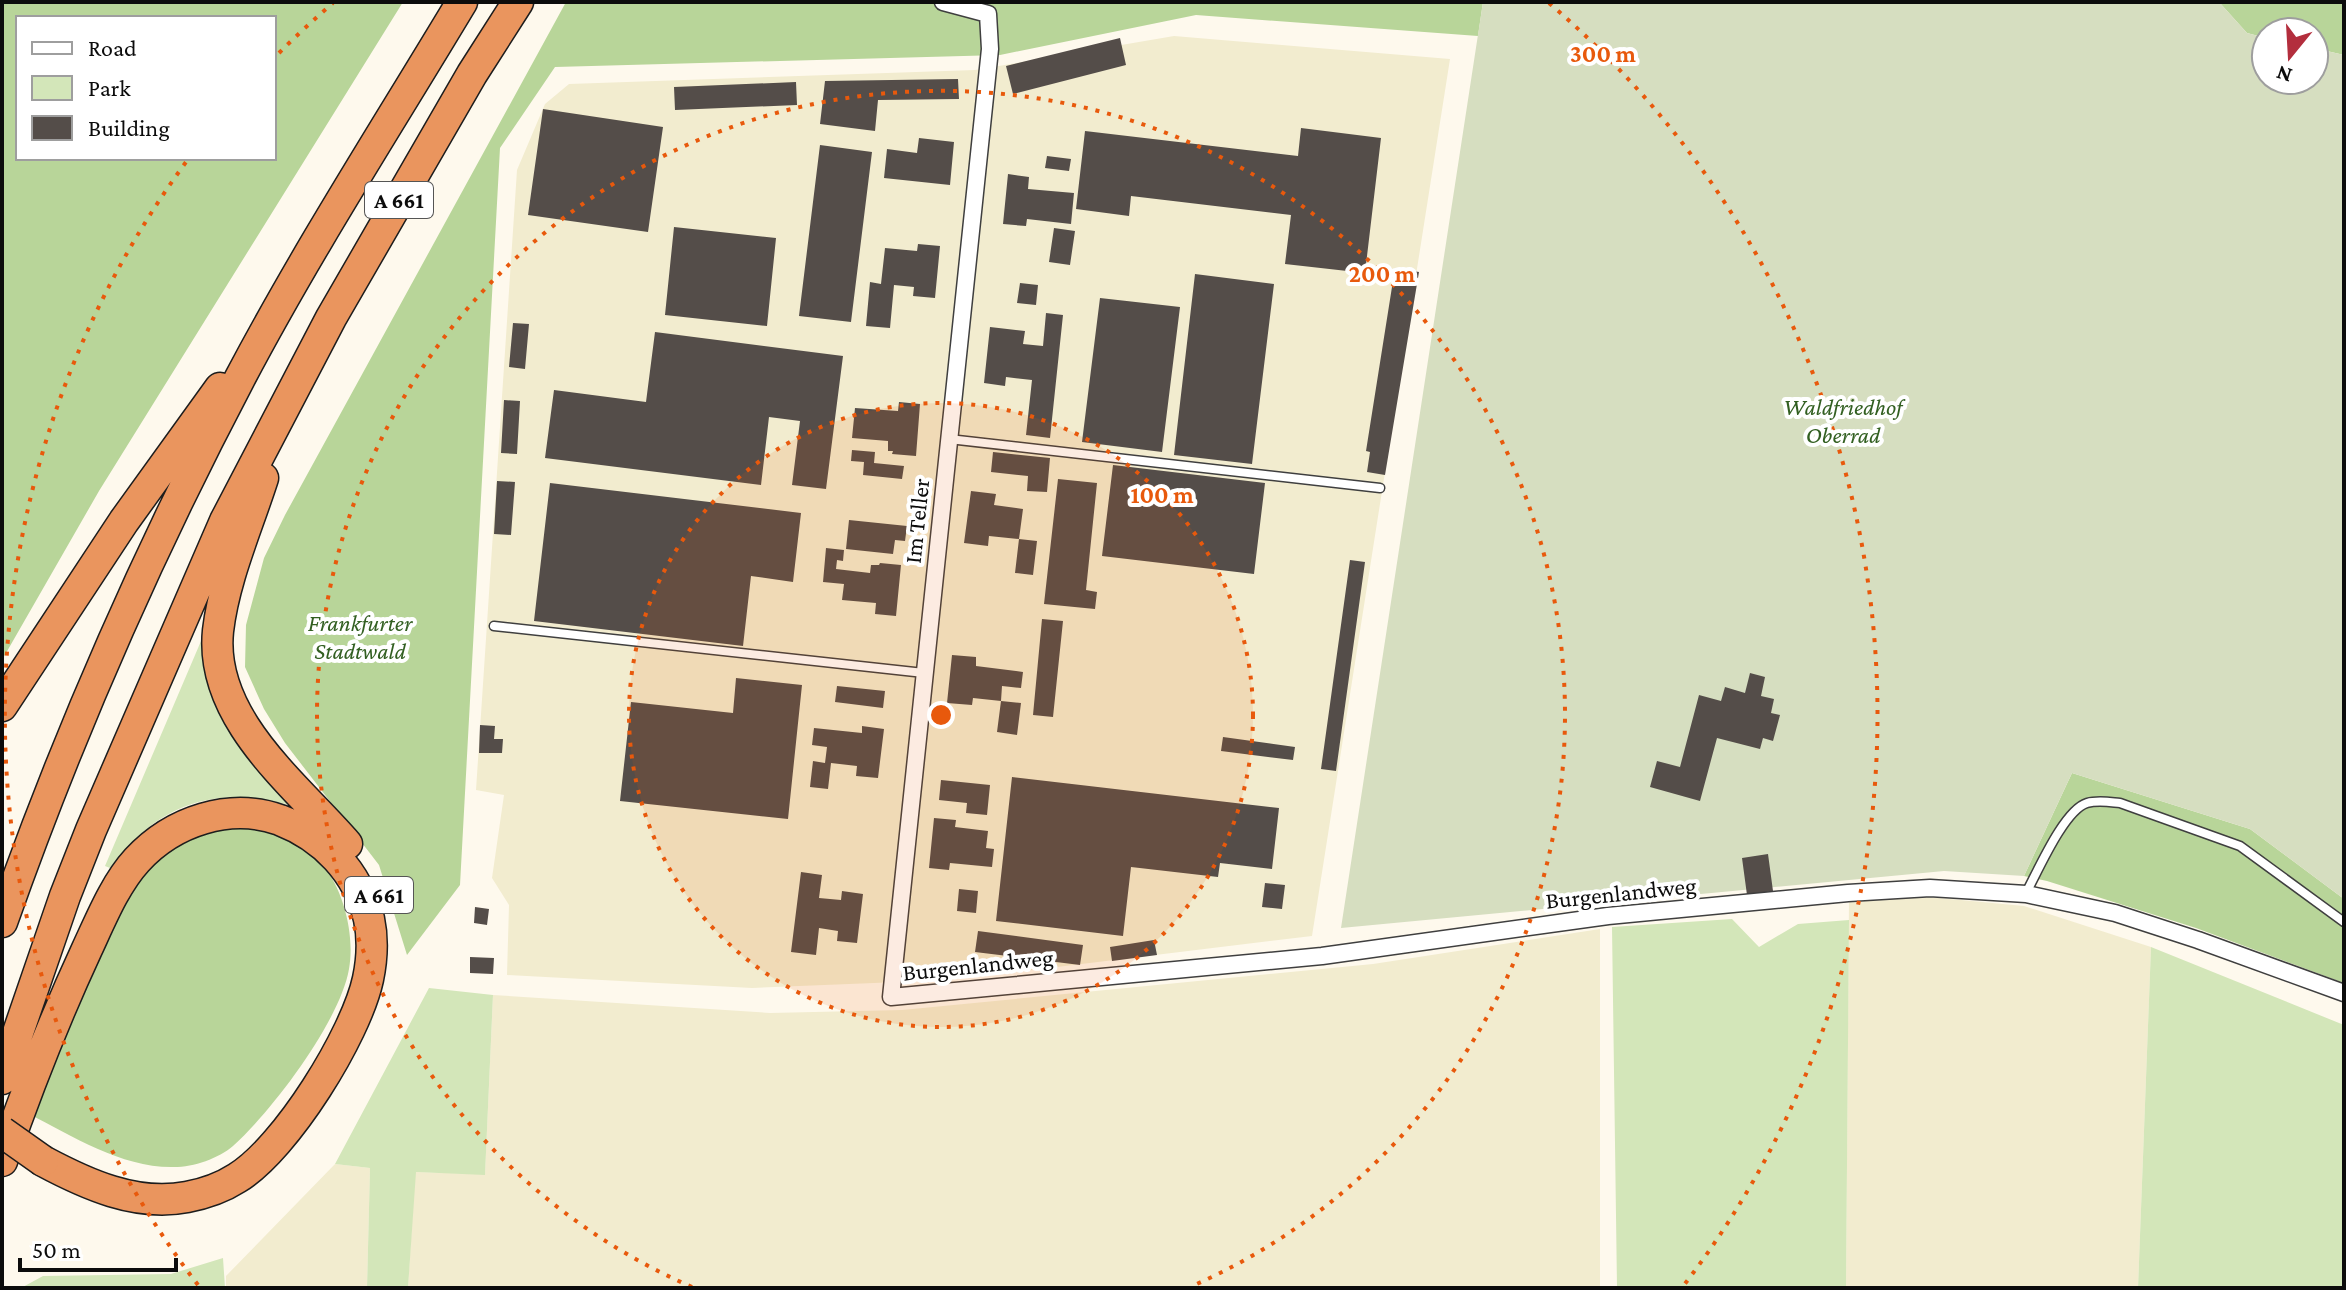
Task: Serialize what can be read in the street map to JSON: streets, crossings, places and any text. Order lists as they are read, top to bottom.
{
  "streets": {
    "highway": ["A 661"],
    "street": ["Im Teller", "Burgenlandweg"]
  },
  "crossings": [
    ["Im Teller", "Burgenlandweg"]
  ],
  "parks": ["Waldfriedhof Oberrad", "Frankfurter Stadtwald"],
  "legend": ["Road", "Park", "Building"],
  "scale_bar": "50 m",
  "north": "bottom",
  "rings": ["300 m", "200 m", "100 m"]
}
